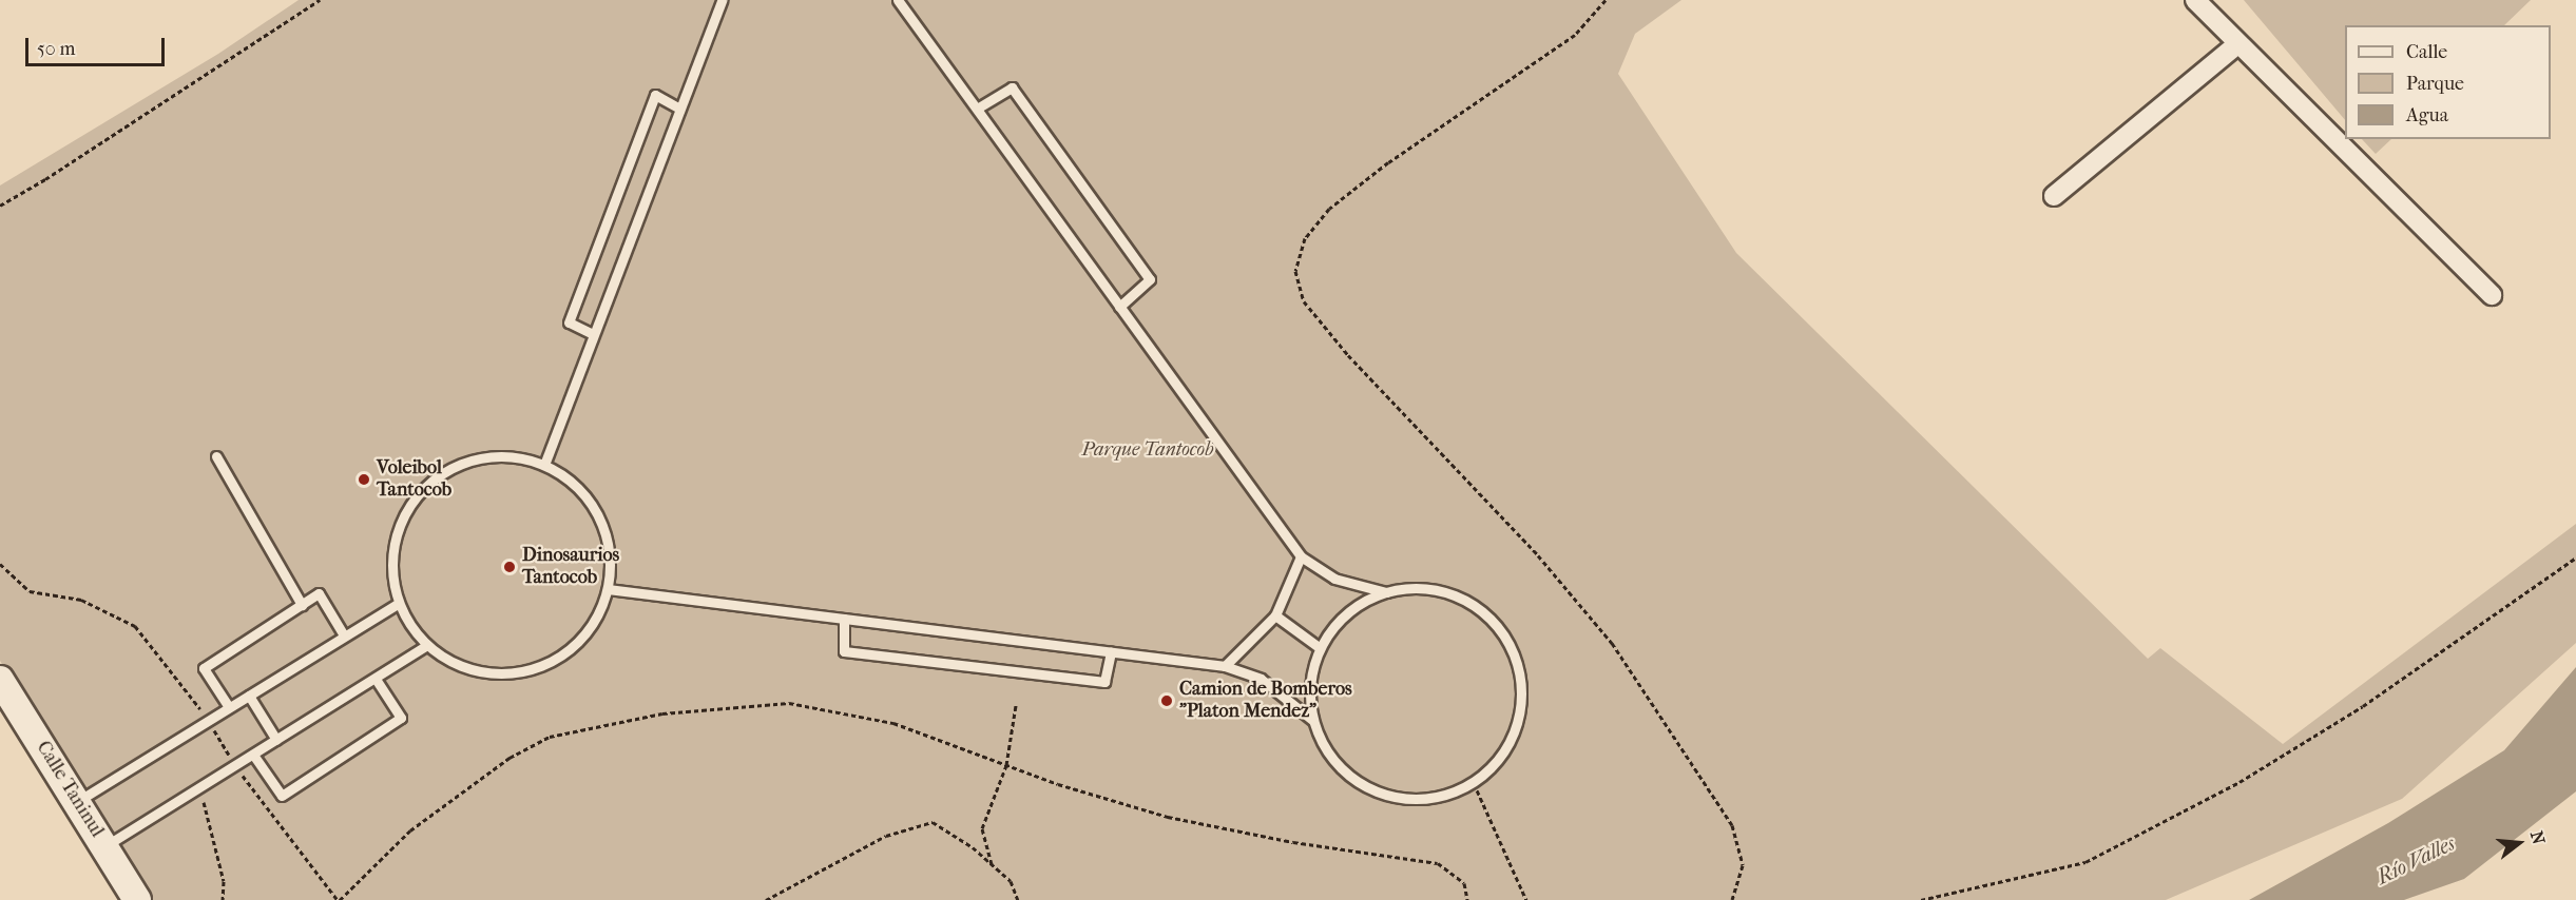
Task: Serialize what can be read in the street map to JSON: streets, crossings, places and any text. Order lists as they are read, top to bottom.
{
  "streets": {
    "street": ["Calle Taninul"]
  },
  "water": ["Río Valles"],
  "parks": ["Parque Tantocob"],
  "places": ["Voleibol Tantocob", "Dinosaurios Tantocob", "Camion de Bomberos \"Platon Mendez\""],
  "legend": ["Calle", "Parque", "Agua"],
  "scale_bar": "50 m",
  "north": "right"
}
